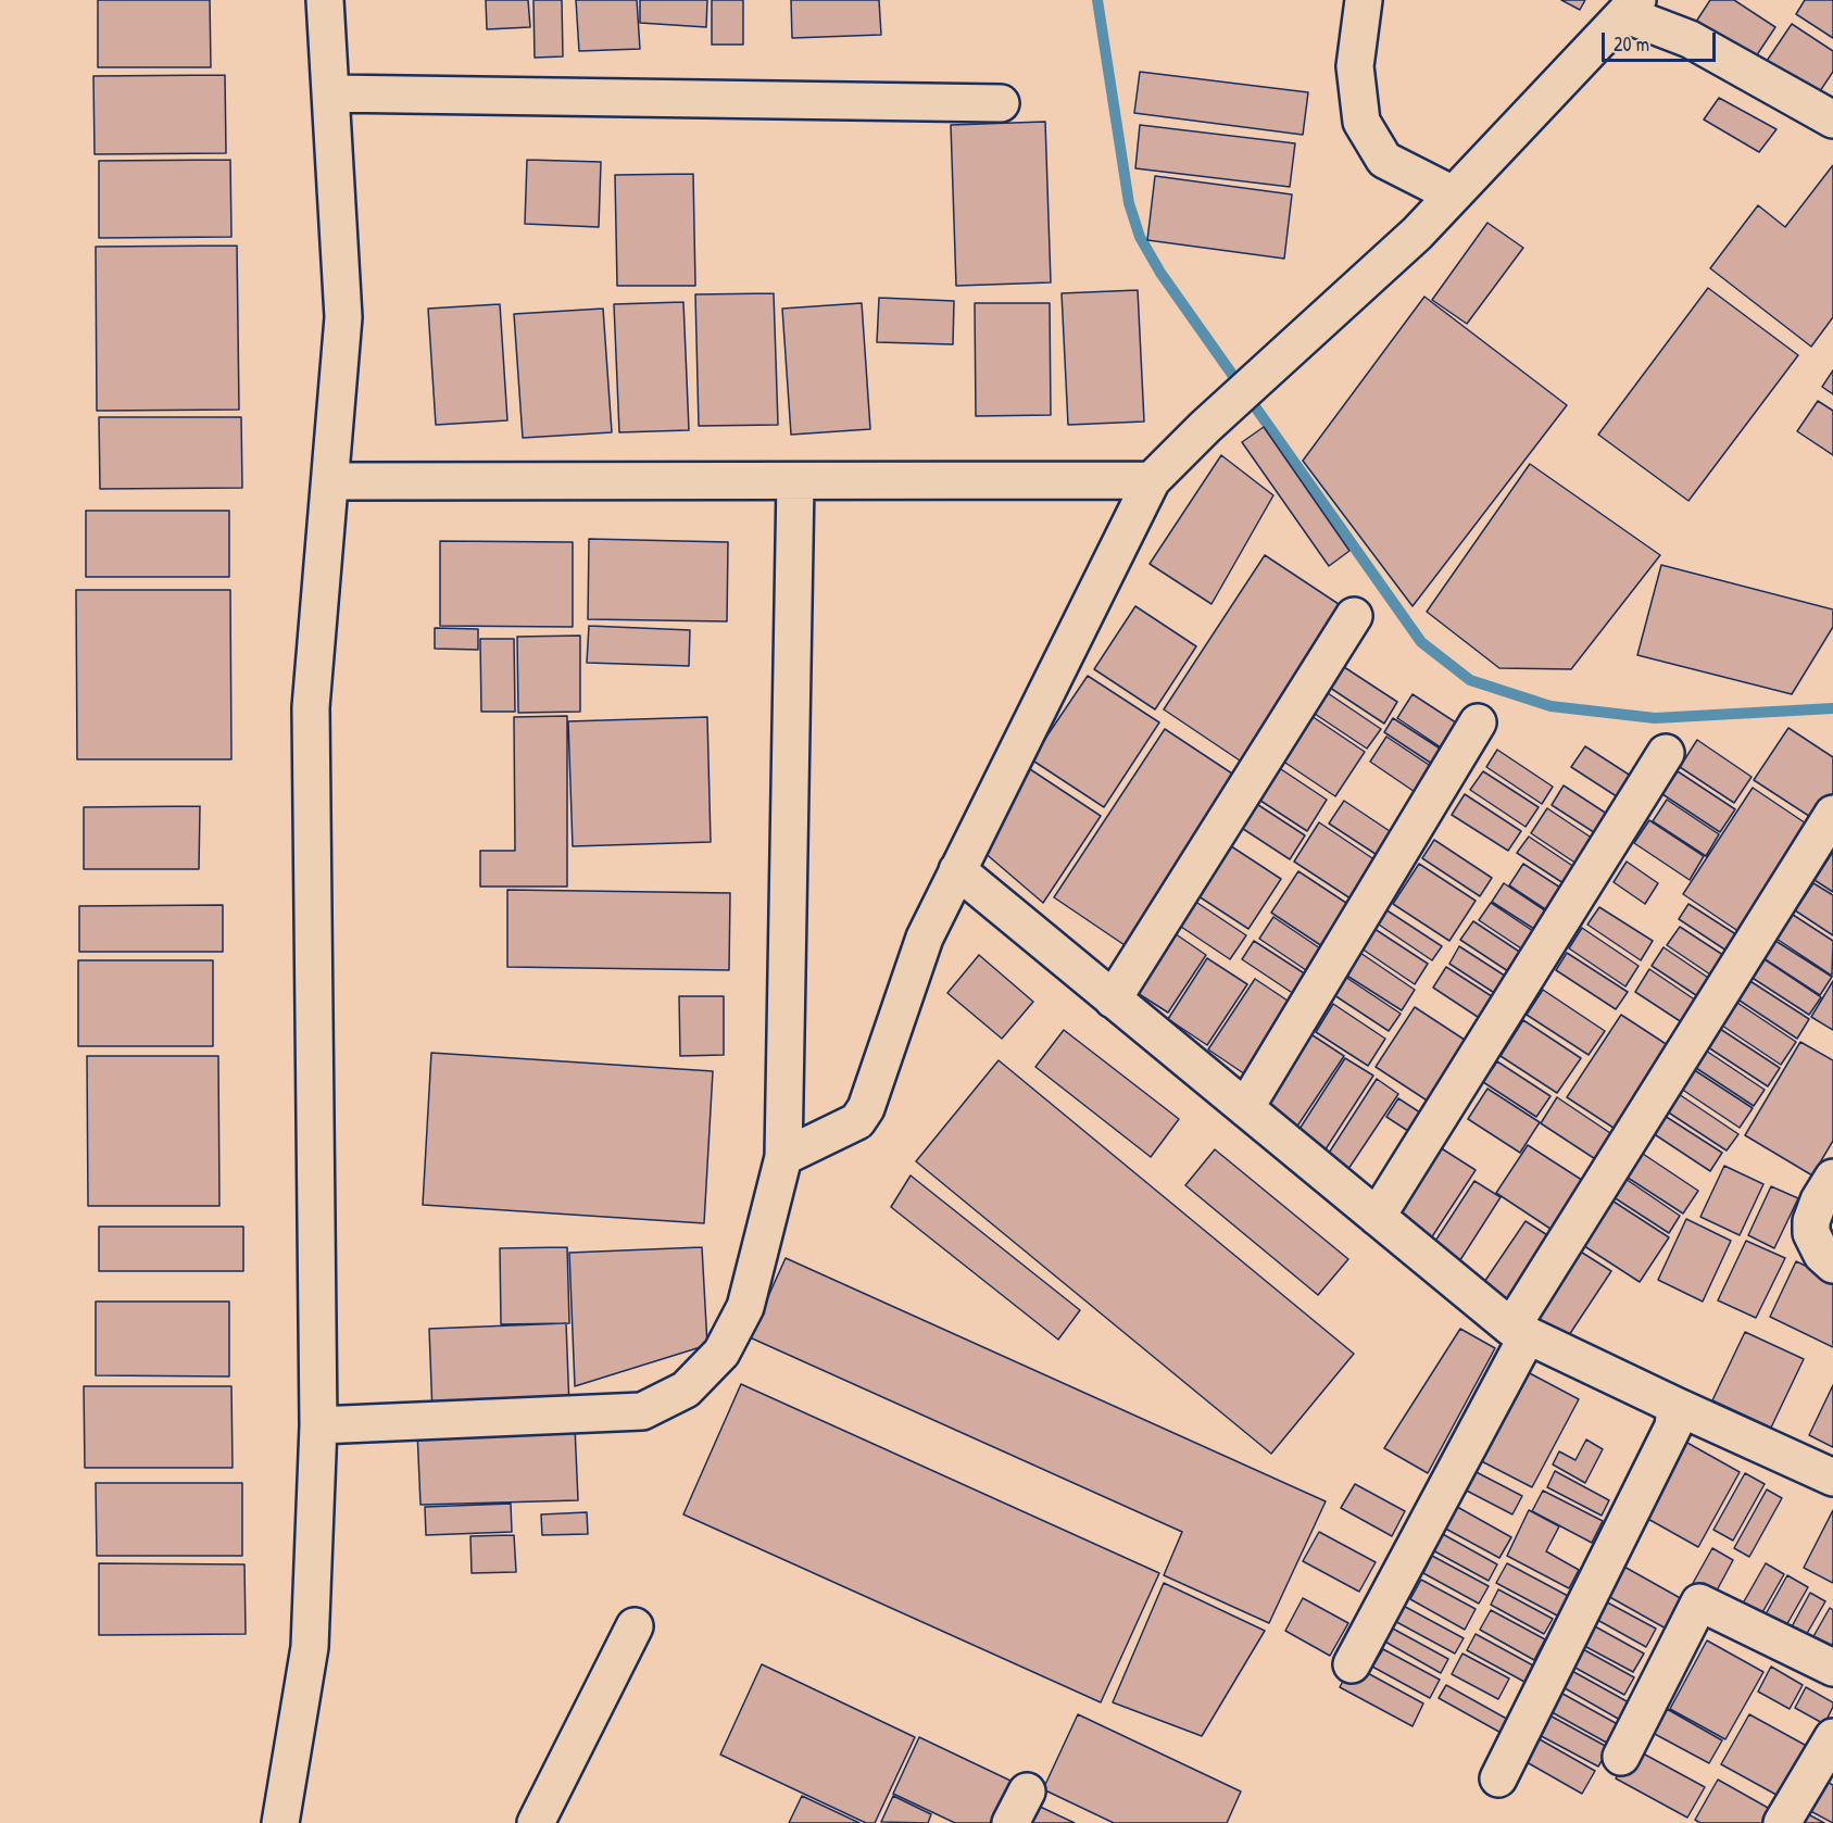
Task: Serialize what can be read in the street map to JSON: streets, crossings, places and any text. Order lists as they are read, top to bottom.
{
  "scale_bar": "20 m"
}
